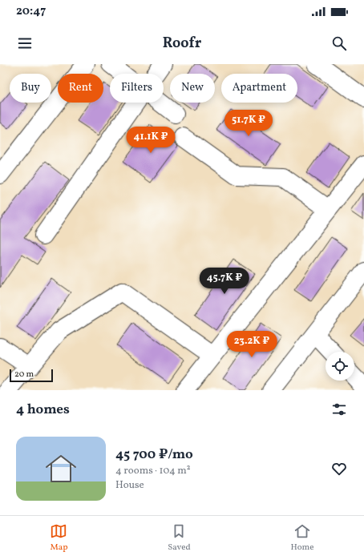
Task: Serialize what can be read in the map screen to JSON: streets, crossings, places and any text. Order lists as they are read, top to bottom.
{
  "scale_bar": "20 m",
  "page": {
    "status": "20:47",
    "header": "Roofr",
    "chip": [
      "Buy",
      "Rent",
      "Filters",
      "New",
      "Apartment"
    ],
    "price": [
      "51.7K ₽",
      "41.1K ₽",
      "45.7K ₽",
      "23.2K ₽"
    ],
    "scale": "20 m",
    "heading": "4 homes",
    "list": [
      {
        "name": "45 700 ₽/mo",
        "note": "4 rooms · 104 m² · House"
      }
    ],
    "tabs": ["Map", "Saved", "Home"]
  }
}
